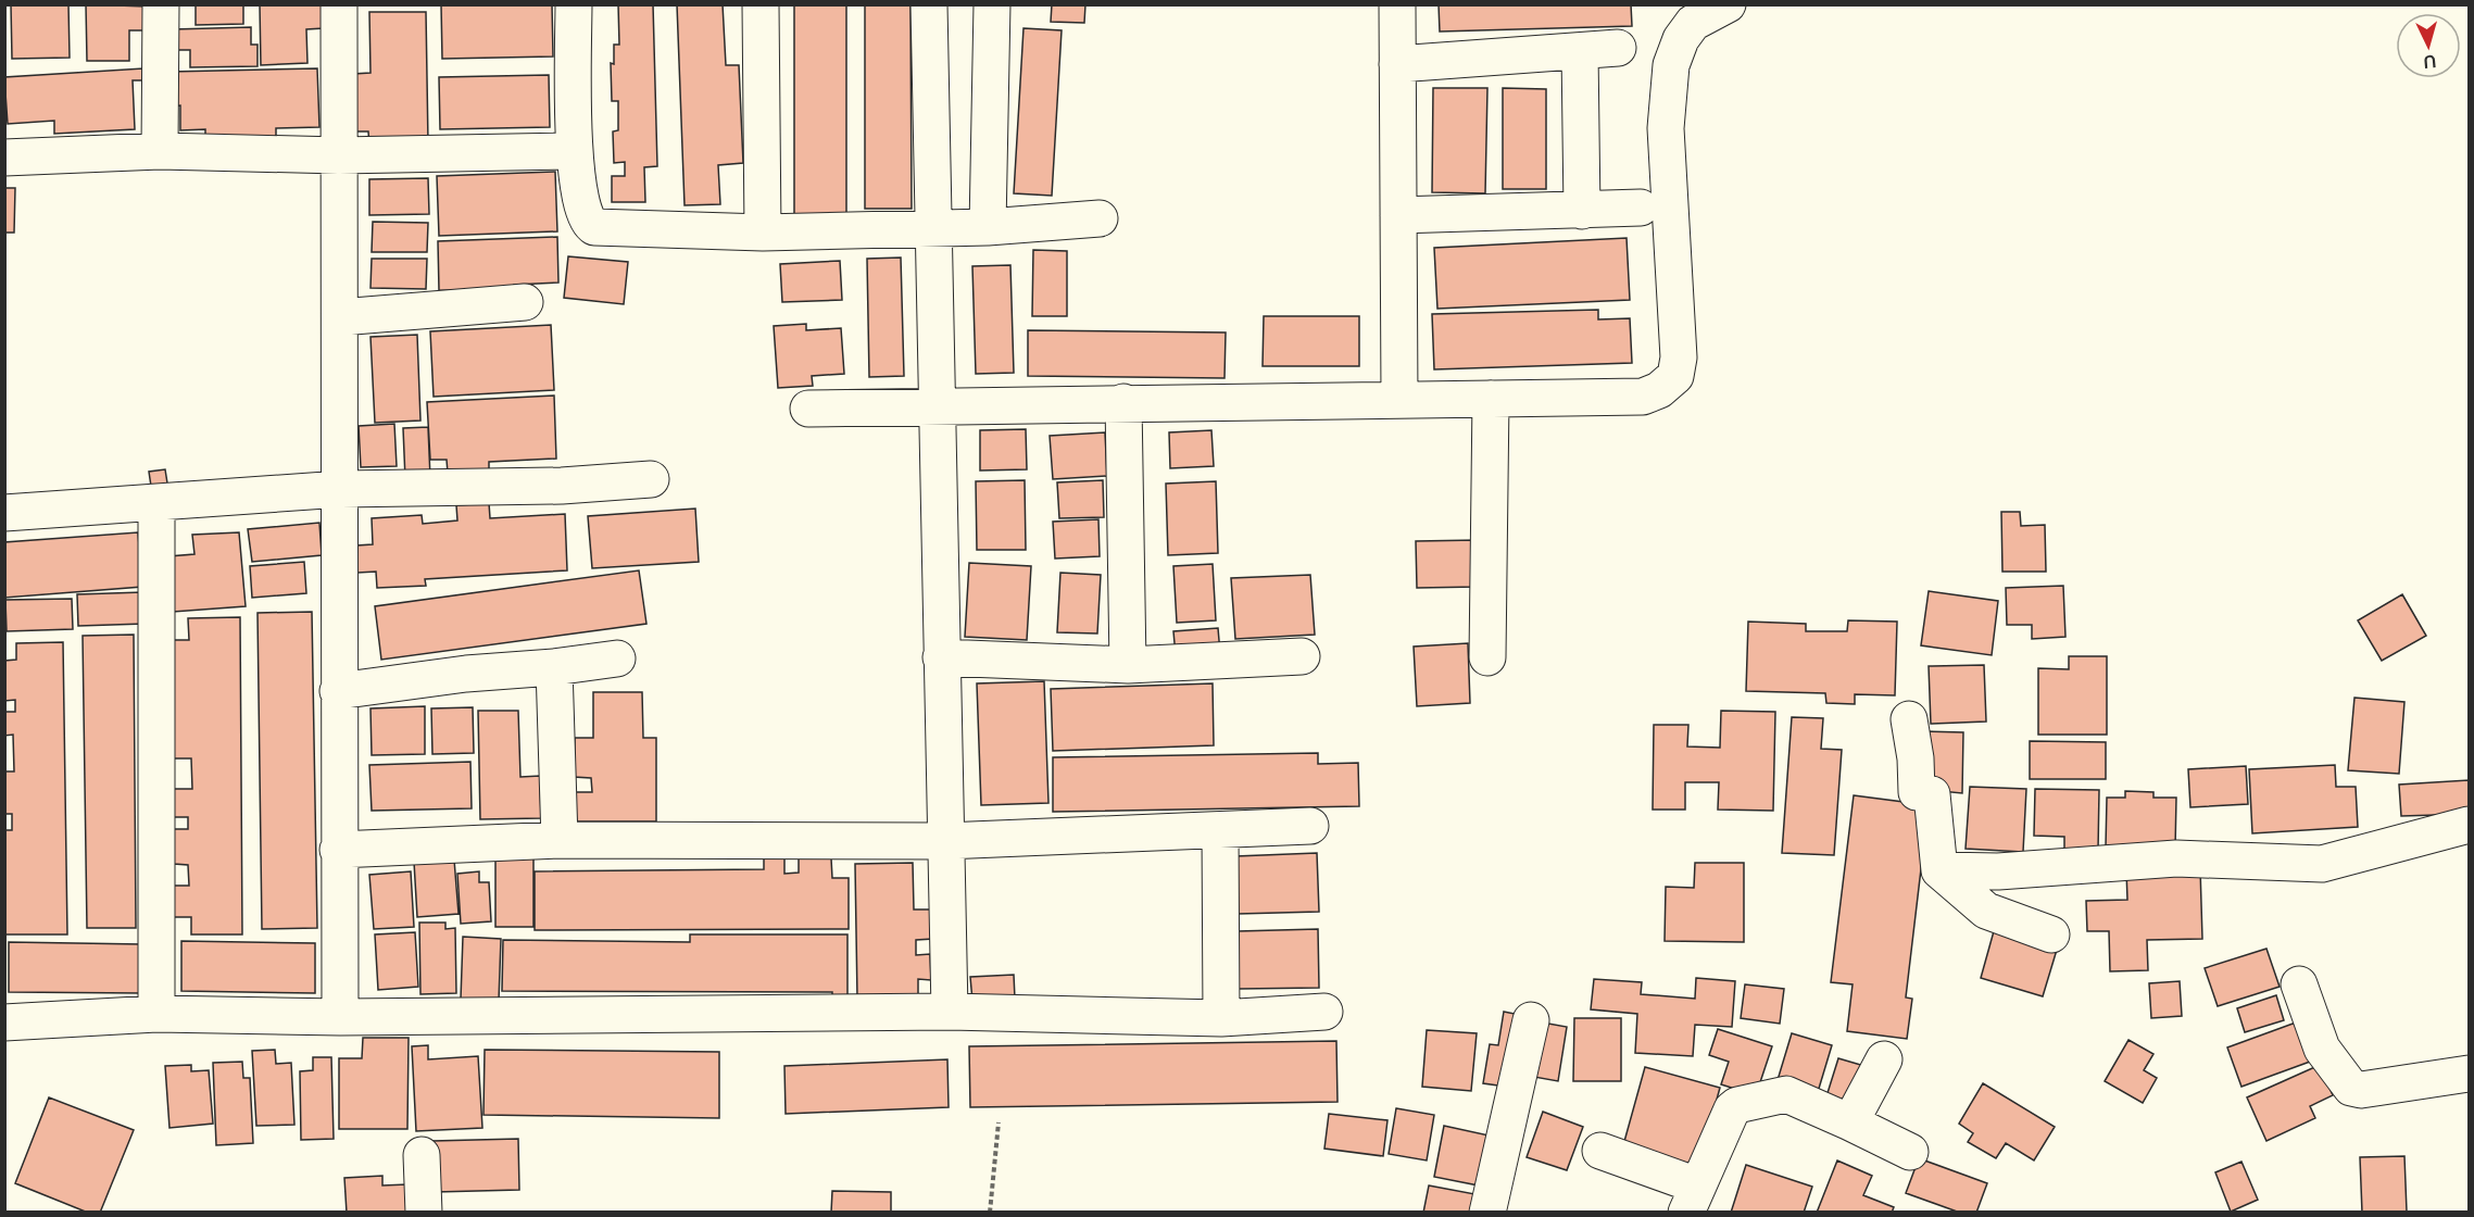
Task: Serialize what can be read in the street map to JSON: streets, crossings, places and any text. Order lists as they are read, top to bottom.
{
  "north": "bottom"
}
